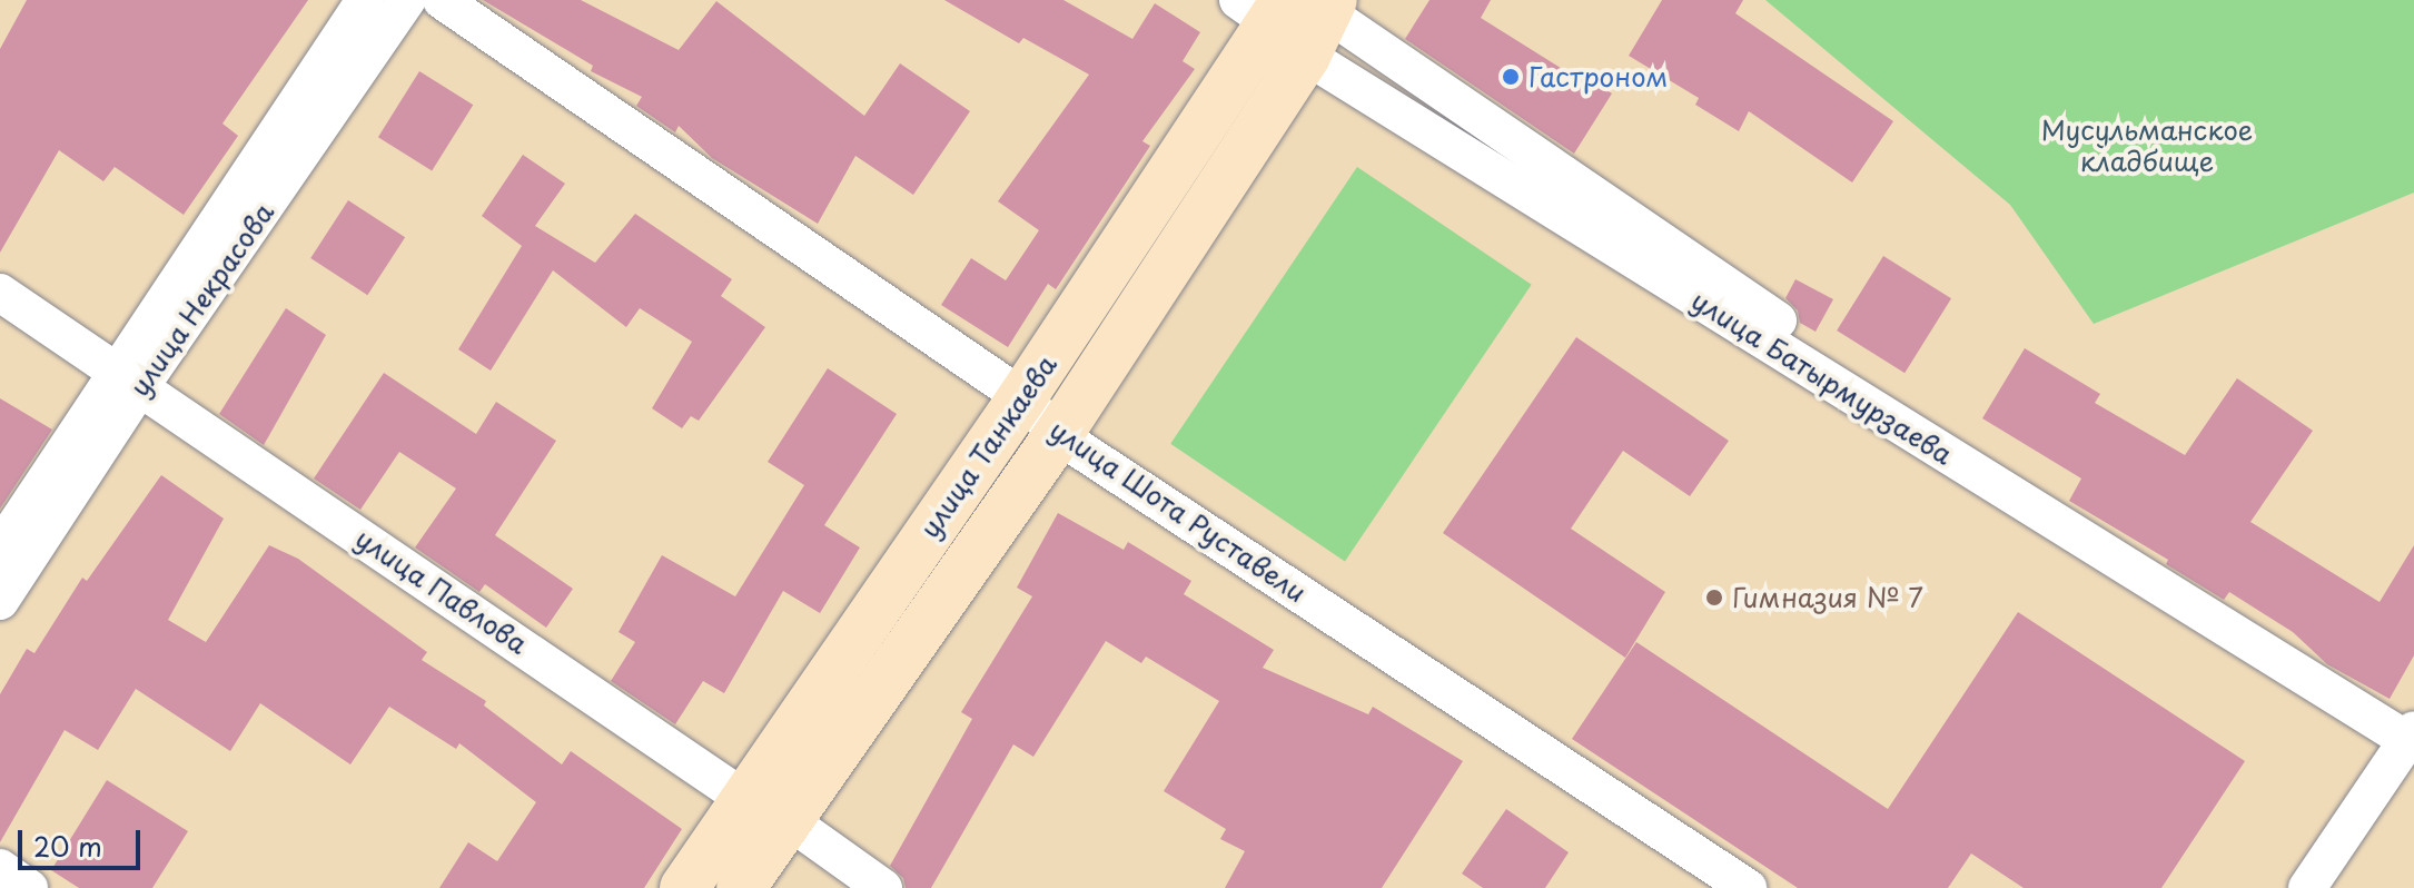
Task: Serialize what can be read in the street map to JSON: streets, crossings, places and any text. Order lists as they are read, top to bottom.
{
  "streets": {
    "main road": ["улица Танкаева"],
    "street": [
      "улица Некрасова",
      "улица Батырмурзаева",
      "улица Шота Руставели",
      "улица Павлова"
    ]
  },
  "crossings": [
    ["улица Некрасова", "улица Павлова"],
    ["улица Батырмурзаева", "улица Танкаева"],
    ["улица Танкаева", "улица Шота Руставели"],
    ["улица Танкаева", "улица Павлова"]
  ],
  "parks": ["Мусульманское кладбище"],
  "places": ["Гастроном", "Гимназия № 7"],
  "scale_bar": "20 m"
}
